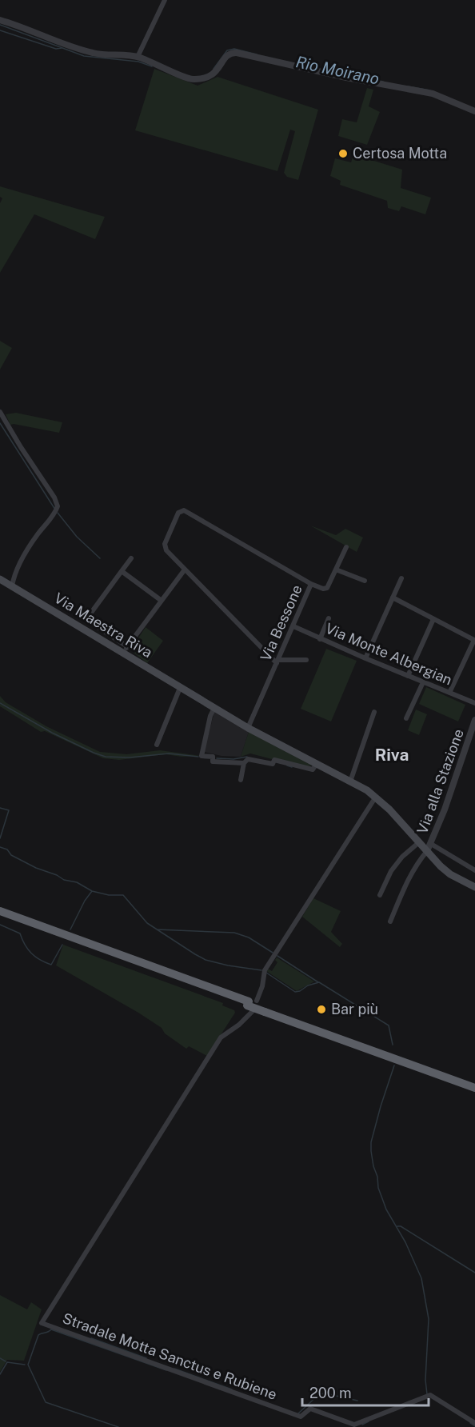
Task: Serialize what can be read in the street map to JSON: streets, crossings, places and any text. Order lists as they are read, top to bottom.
{
  "streets": {
    "main road": ["Via Maestra Riva"],
    "street": [
      "Via Bessone",
      "Via Monte Albergian",
      "Via alla Stazione",
      "Stradale Motta Sanctus e Rubiene"
    ]
  },
  "crossings": [
    ["Via Bessone", "Via Maestra Riva"],
    ["Via Bessone", "Via Monte Albergian"],
    ["Via Maestra Riva", "Via alla Stazione"],
    ["Via Maestra Riva", "Stradale Motta Sanctus e Rubiene"]
  ],
  "districts": ["Riva"],
  "water": ["Rio Moirano"],
  "places": ["Certosa Motta", "Bar più"],
  "scale_bar": "200 m"
}
